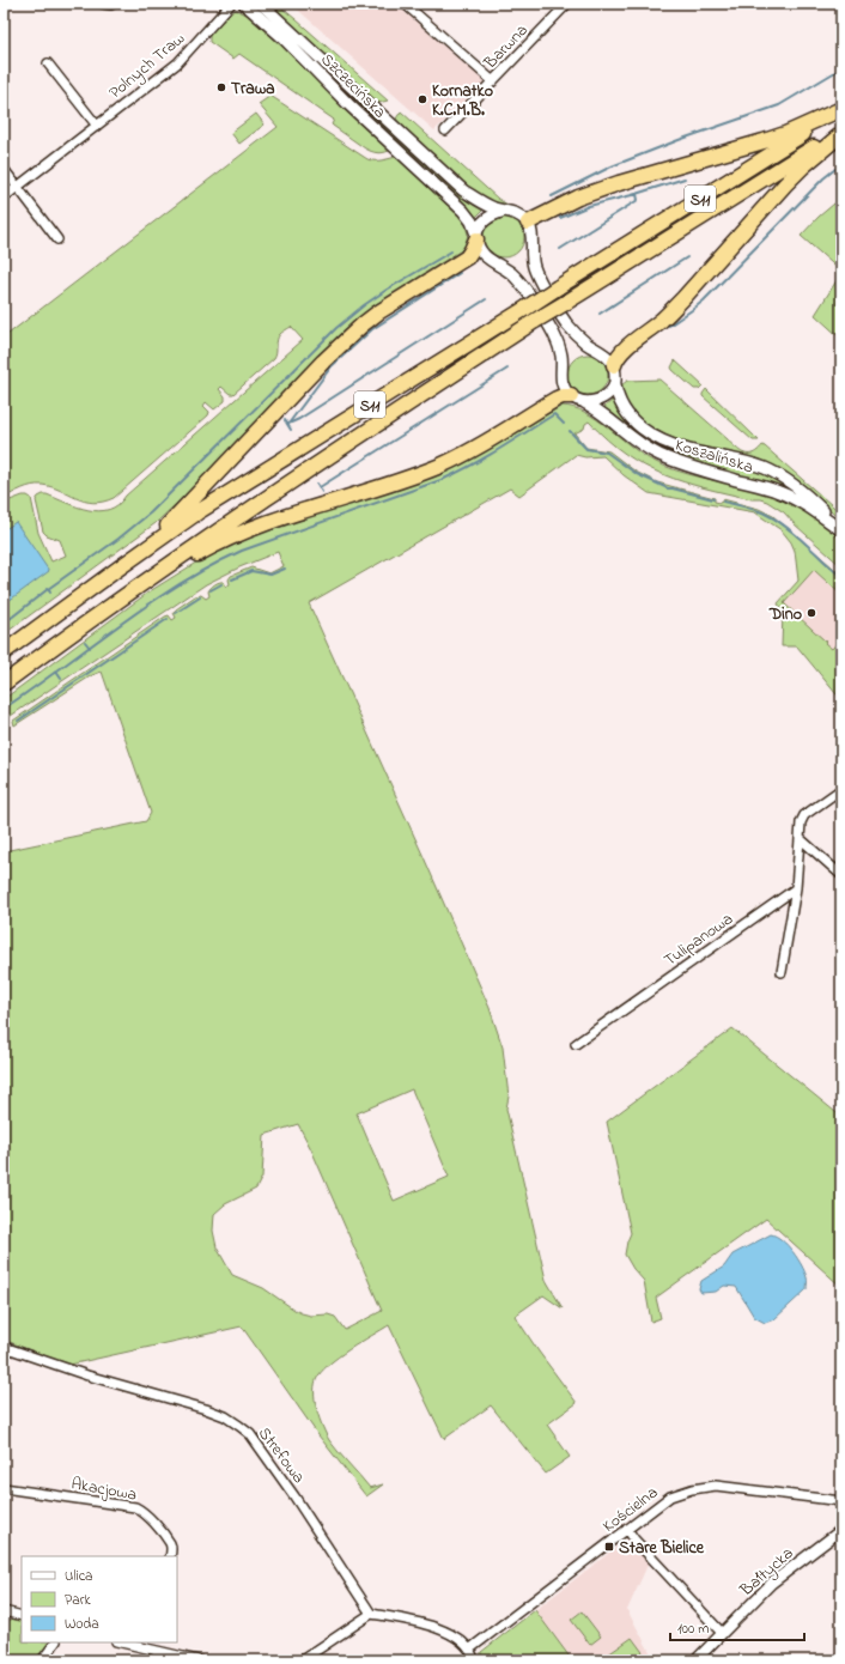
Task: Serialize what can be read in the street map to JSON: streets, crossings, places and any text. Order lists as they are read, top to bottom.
{
  "streets": {
    "highway": ["S11"],
    "main road": ["Szczecińska", "Koszalińska"],
    "street": [
      "Barwna",
      "Polnych Traw",
      "Tulipanowa",
      "Strefowa",
      "Akacjowa",
      "Kościelna",
      "Bałtycka"
    ]
  },
  "crossings": [
    ["Szczecińska", "Koszalińska"]
  ],
  "places": {
    "other": ["Trawa", "Kornatko K.C.M.B.", "Dino"],
    "transit": ["Stare Bielice"]
  },
  "legend": ["Ulica", "Park", "Woda"],
  "scale_bar": "100 m"
}
